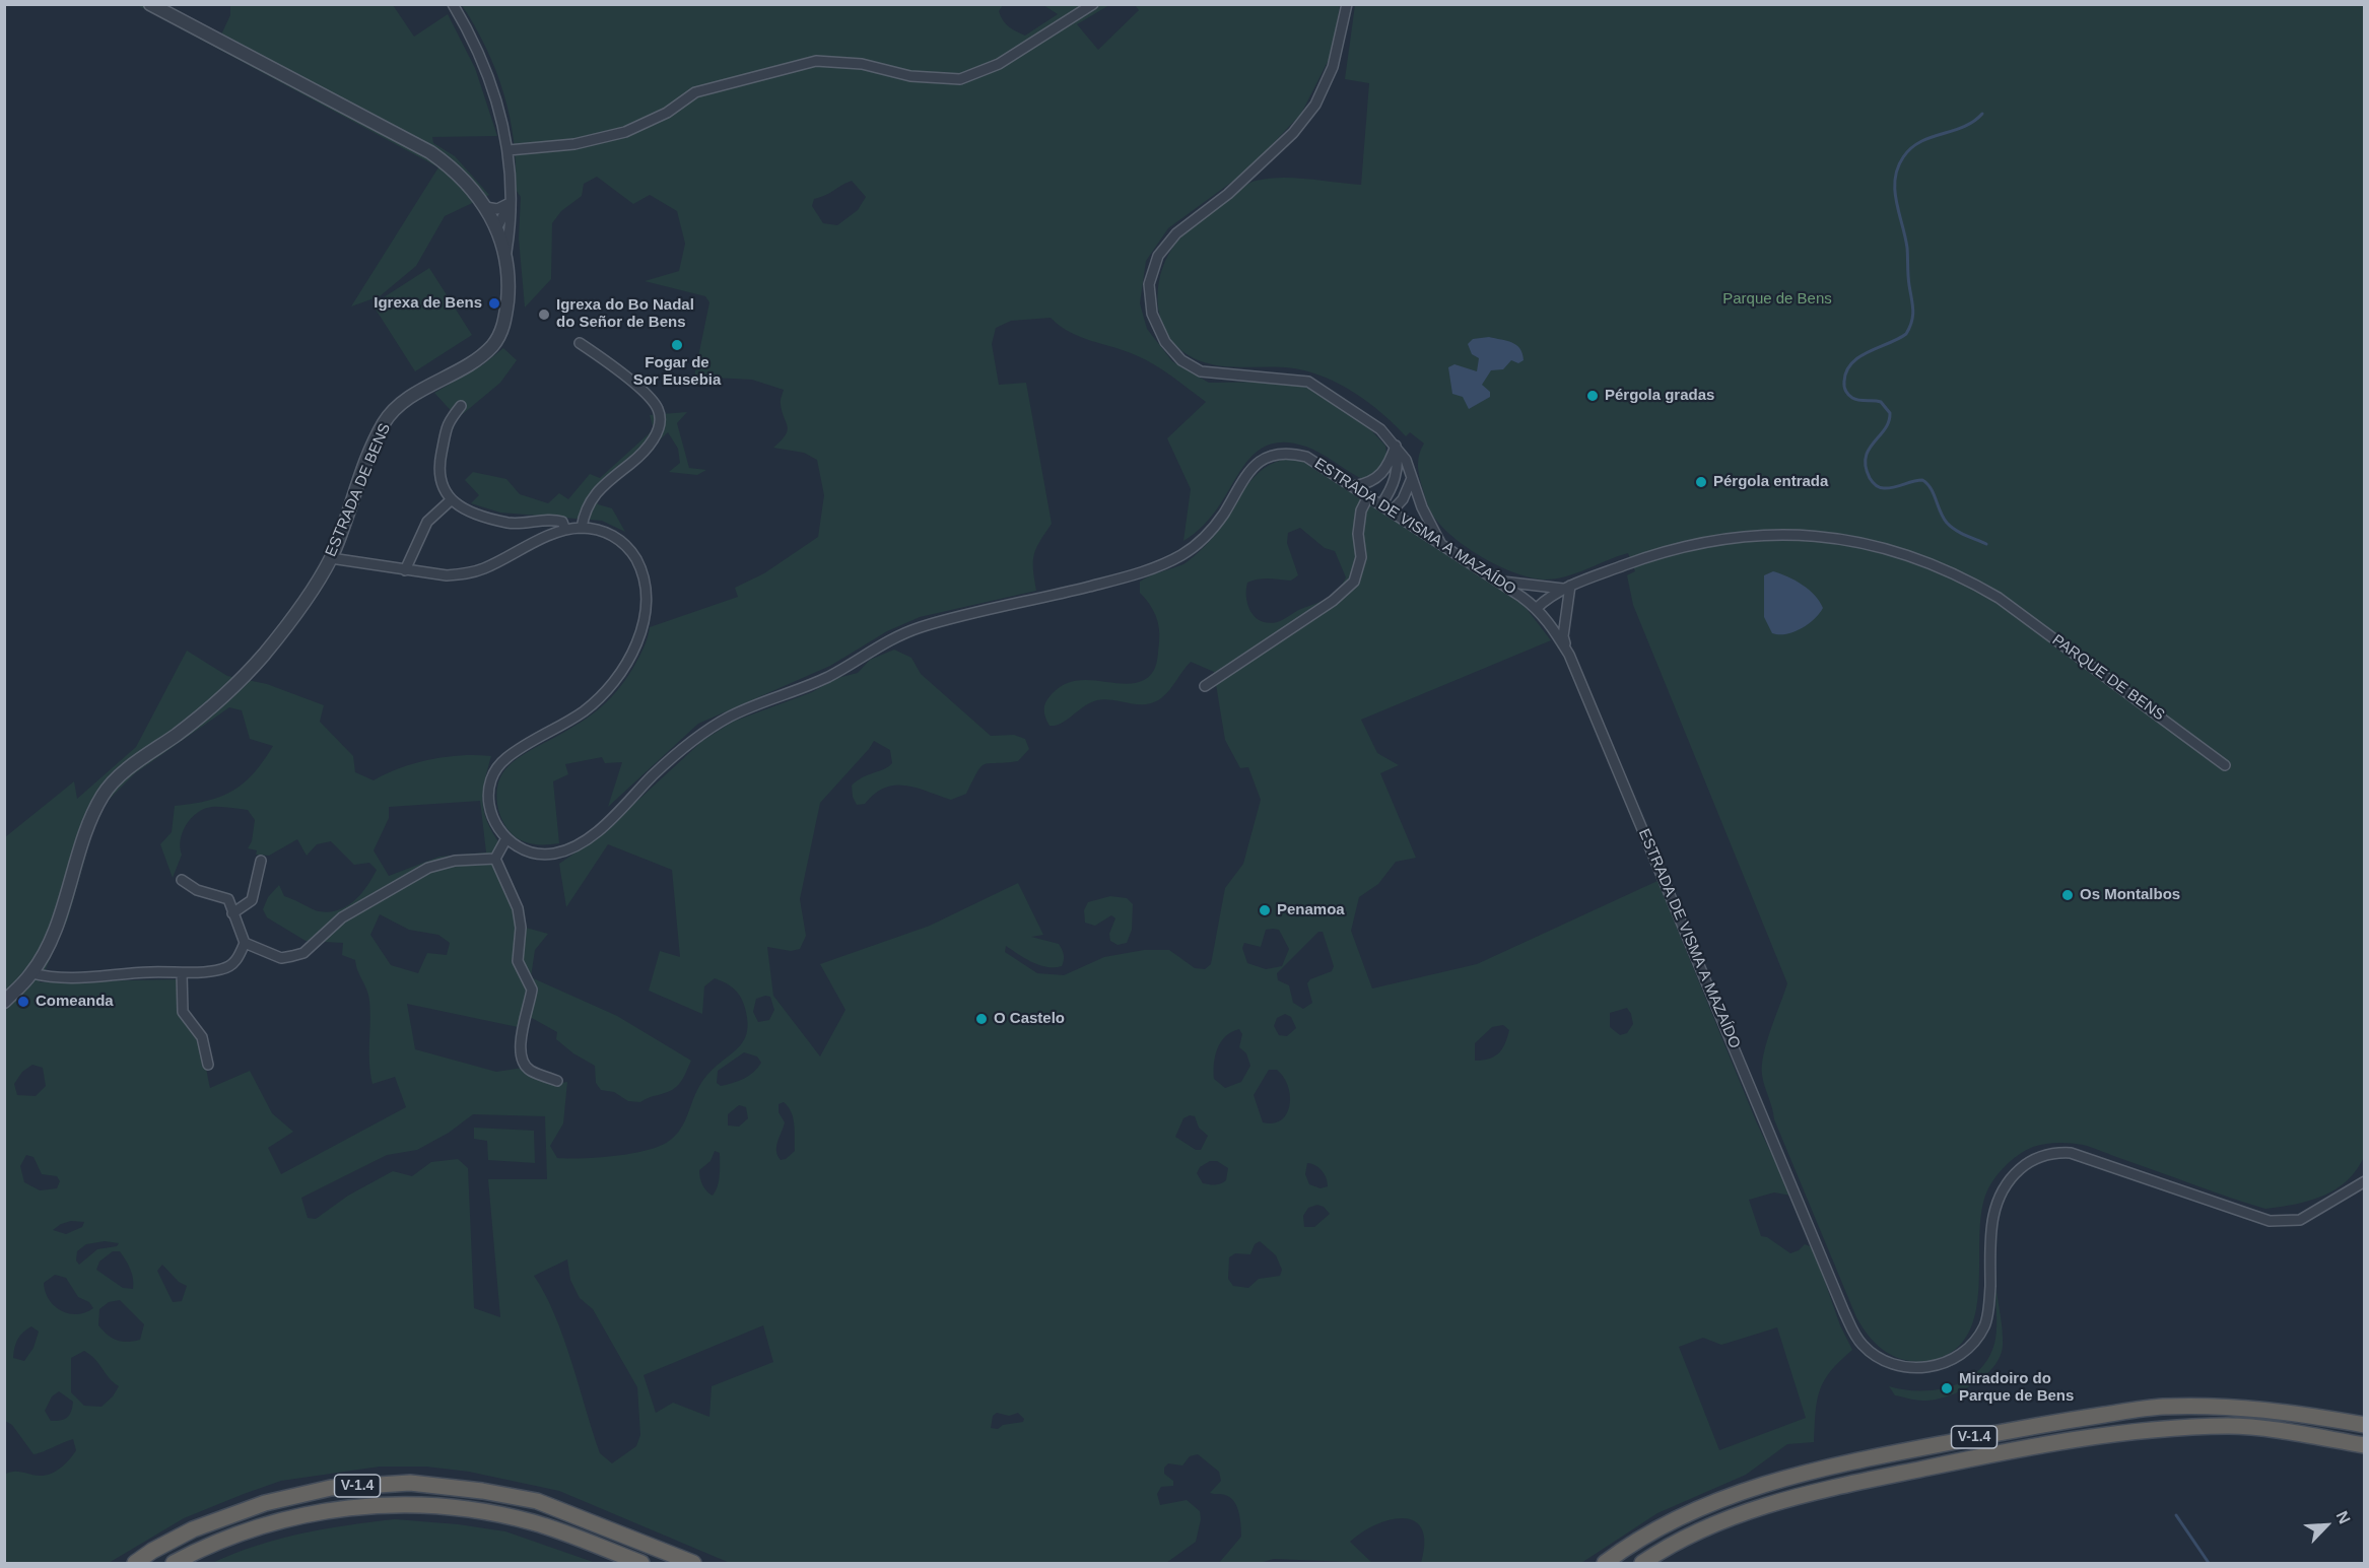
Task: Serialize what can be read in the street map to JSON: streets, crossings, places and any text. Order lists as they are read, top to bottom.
{
  "streets": {
    "highway": ["V-1.4"],
    "street": ["ESTRADA DE BENS", "ESTRADA DE VISMA A MAZAÍDO", "PARQUE DE BENS"]
  },
  "crossings": [
    ["ESTRADA DE VISMA A MAZAÍDO", "PARQUE DE BENS"]
  ],
  "parks": ["Parque de Bens"],
  "places": [
    "Igrexa de Bens",
    "Igrexa do Bo Nadal do Señor de Bens",
    "Fogar de Sor Eusebia",
    "Pérgola gradas",
    "Pérgola entrada",
    "Os Montalbos",
    "Penamoa",
    "Comeanda",
    "O Castelo",
    "Miradoiro do Parque de Bens"
  ],
  "north": "top right"
}
